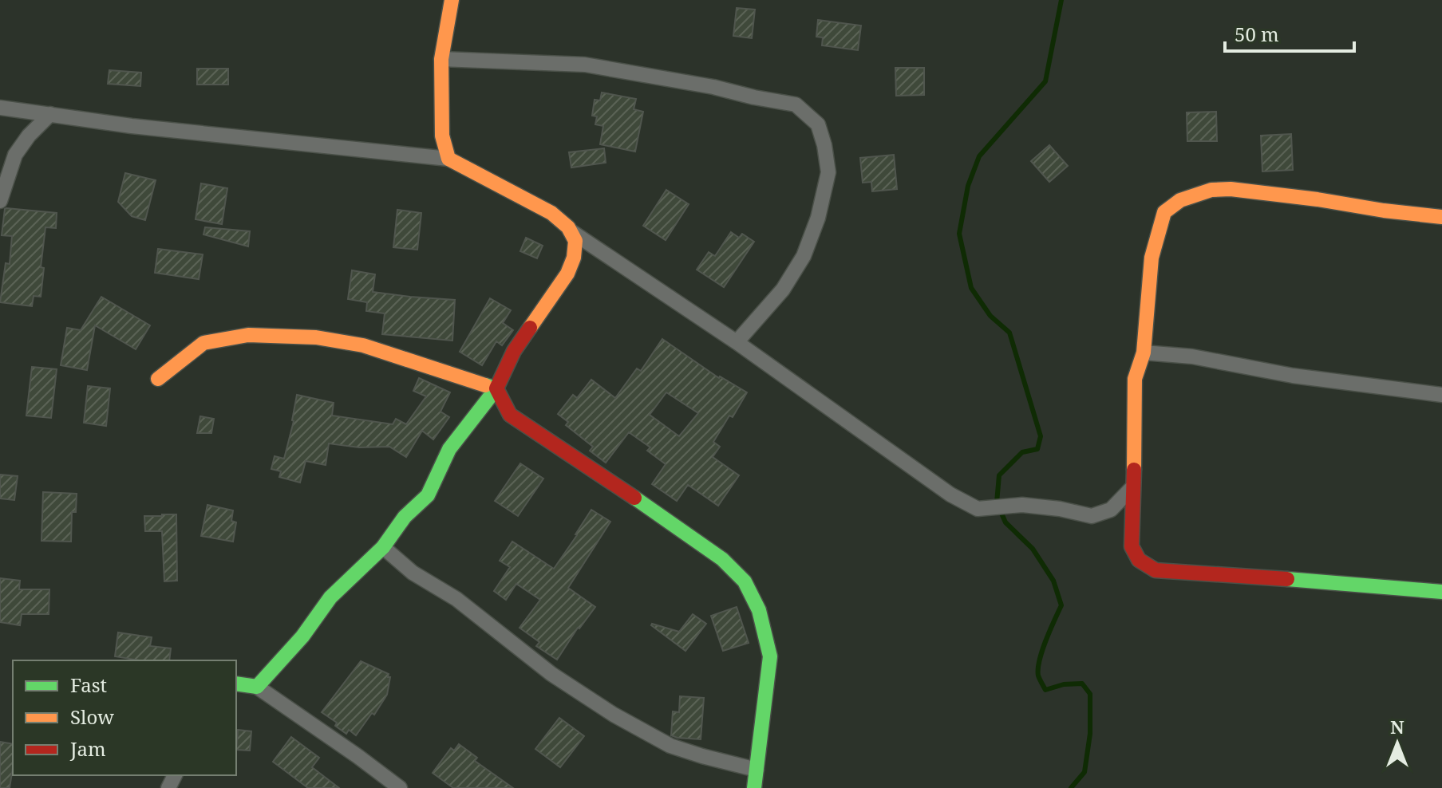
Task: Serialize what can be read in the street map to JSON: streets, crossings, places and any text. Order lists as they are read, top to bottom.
{
  "legend": ["Fast", "Slow", "Jam"],
  "scale_bar": "50 m",
  "north": "top"
}
